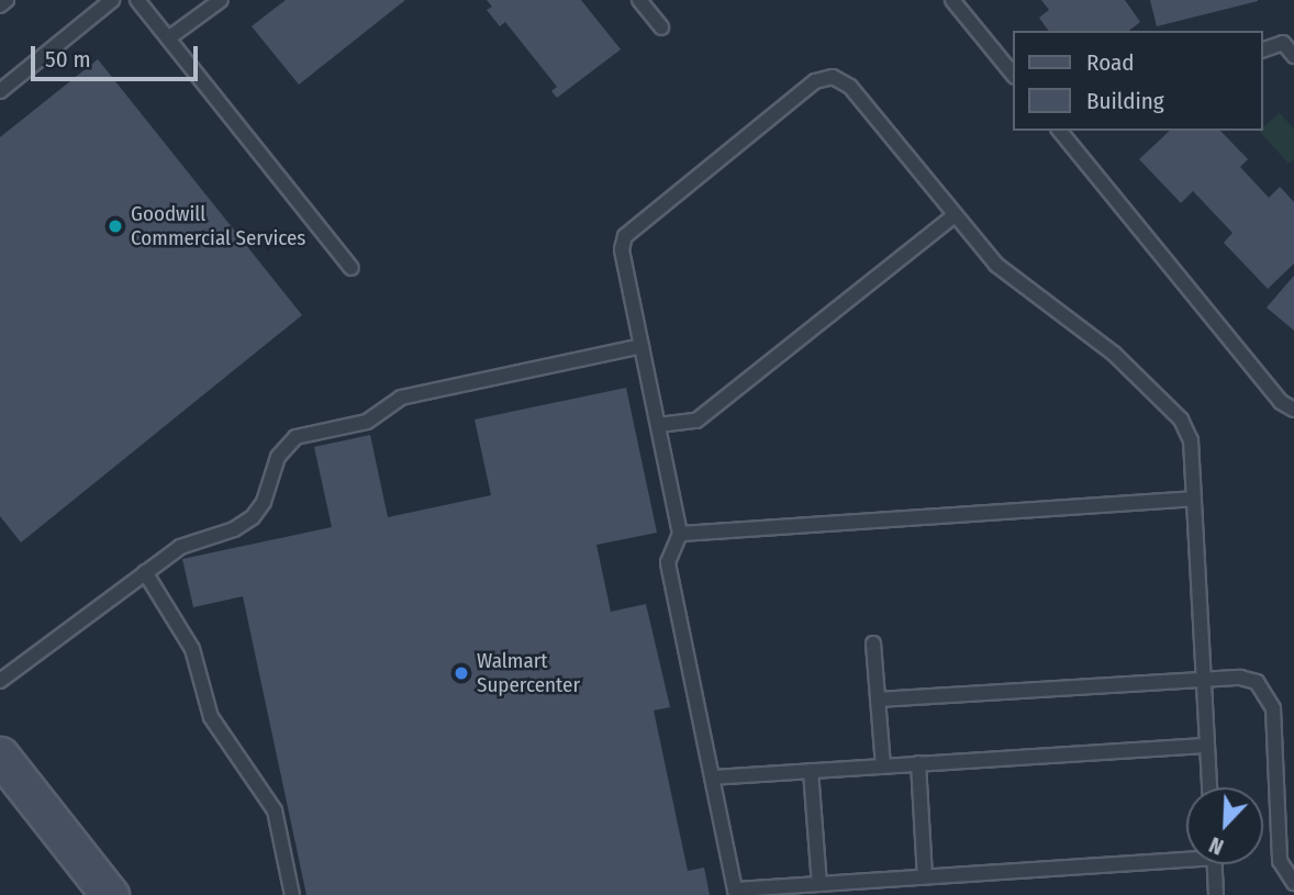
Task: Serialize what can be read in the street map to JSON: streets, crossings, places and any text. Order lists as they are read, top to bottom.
{
  "places": ["Goodwill Commercial Services", "Walmart Supercenter"],
  "legend": ["Road", "Building"],
  "scale_bar": "50 m",
  "north": "bottom left"
}
